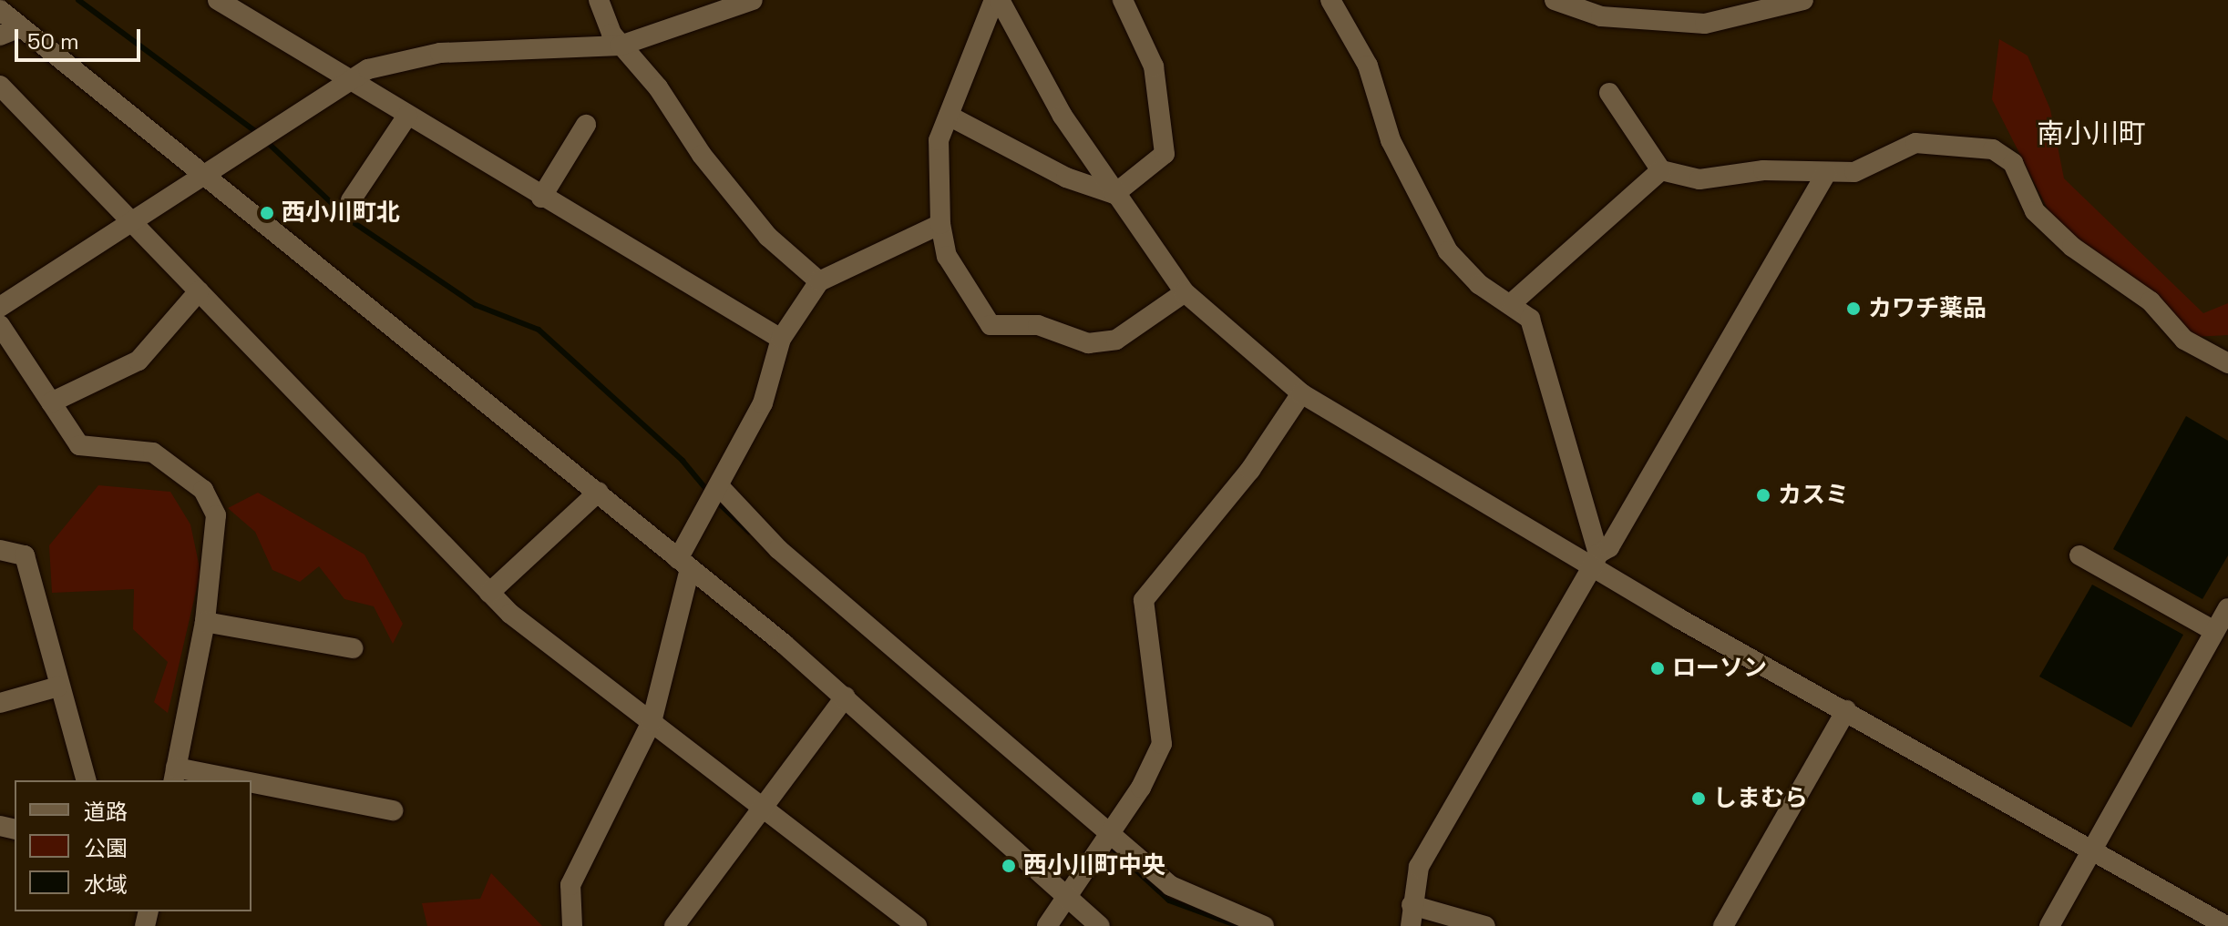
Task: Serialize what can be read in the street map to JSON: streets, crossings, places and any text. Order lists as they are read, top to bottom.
{
  "districts": ["南小川町"],
  "places": [
    "西小川町北",
    "カワチ薬品",
    "カスミ",
    "ローソン",
    "しまむら",
    "西小川町中央"
  ],
  "legend": ["道路", "公園", "水域"],
  "scale_bar": "50 m"
}
